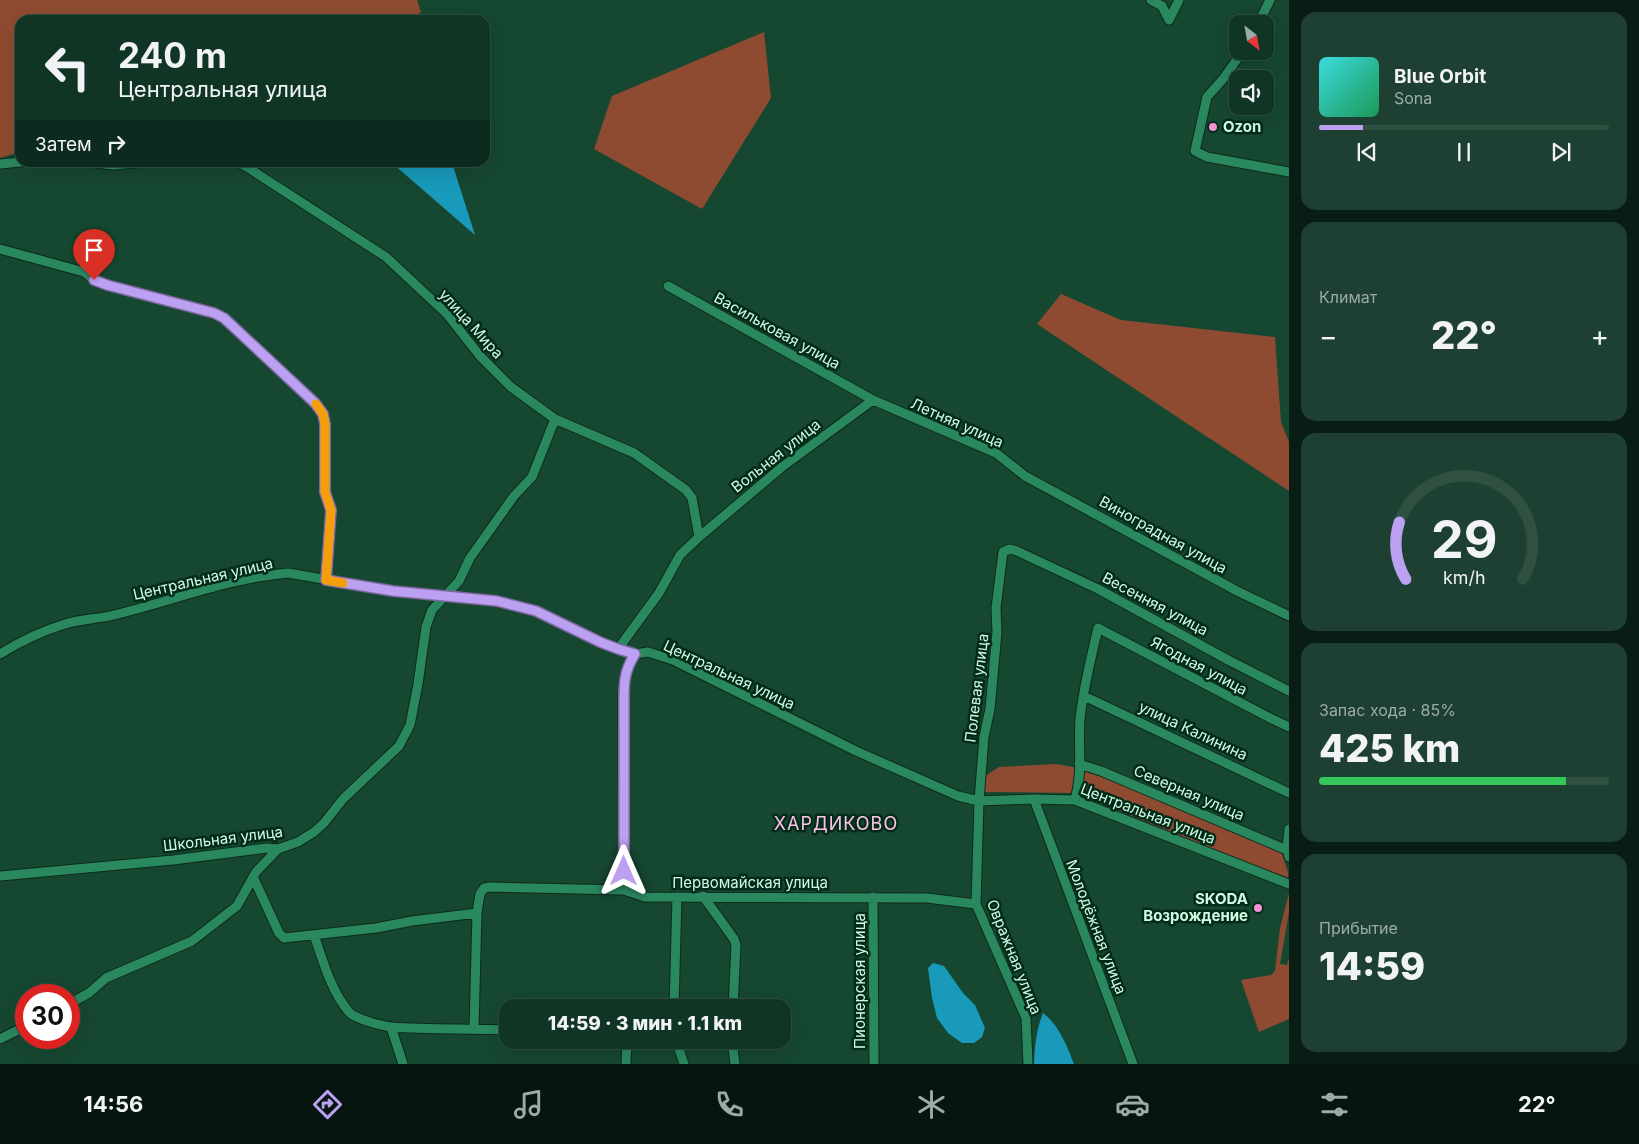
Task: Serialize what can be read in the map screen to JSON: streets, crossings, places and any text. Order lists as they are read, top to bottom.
{
  "streets": {
    "street": [
      "улица Мира",
      "Васильковая улица",
      "Летняя улица",
      "Вольная улица",
      "Виноградная улица",
      "Центральная улица",
      "Весенняя улица",
      "Ягодная улица",
      "Полевая улица",
      "улица Калинина",
      "Северная улица",
      "Школьная улица",
      "Первомайская улица",
      "Молодёжная улица",
      "Овражная улица",
      "Пионерская улица"
    ]
  },
  "crossings": [
    ["улица Мира", "Вольная улица"],
    ["улица Мира", "Школьная улица"],
    ["Васильковая улица", "Летняя улица"],
    ["Васильковая улица", "Вольная улица"],
    ["Летняя улица", "Вольная улица"],
    ["Летняя улица", "Виноградная улица"],
    ["Вольная улица", "Центральная улица"],
    ["Центральная улица", "Полевая улица"],
    ["Центральная улица", "Школьная улица"],
    ["Центральная улица", "Молодёжная улица"],
    ["Центральная улица", "Овражная улица"],
    ["Весенняя улица", "Полевая улица"],
    ["Ягодная улица", "улица Калинина"],
    ["Полевая улица", "Овражная улица"],
    ["Первомайская улица", "Овражная улица"],
    ["Первомайская улица", "Пионерская улица"]
  ],
  "districts": ["ХАРДИКОВО"],
  "places": ["Ozon", "SKODA Возрождение"],
  "north": "bottom right",
  "page": {
    "turn": ["240 m", "Центральная улица"],
    "song": ["Blue Orbit", "Sona"],
    "then": "Затем",
    "tile": [
      "Климат",
      ["Запас хода · 85%", "425 km"],
      ["Прибытие", "14:59"]
    ],
    "heat": ["−", "22°", "+"],
    "limit": "30",
    "trip": "14:59 · 3 мин · 1.1 km",
    "tabs": ["14:56", "22°"],
    "gauge": ["29", "km/h"]
  }
}
